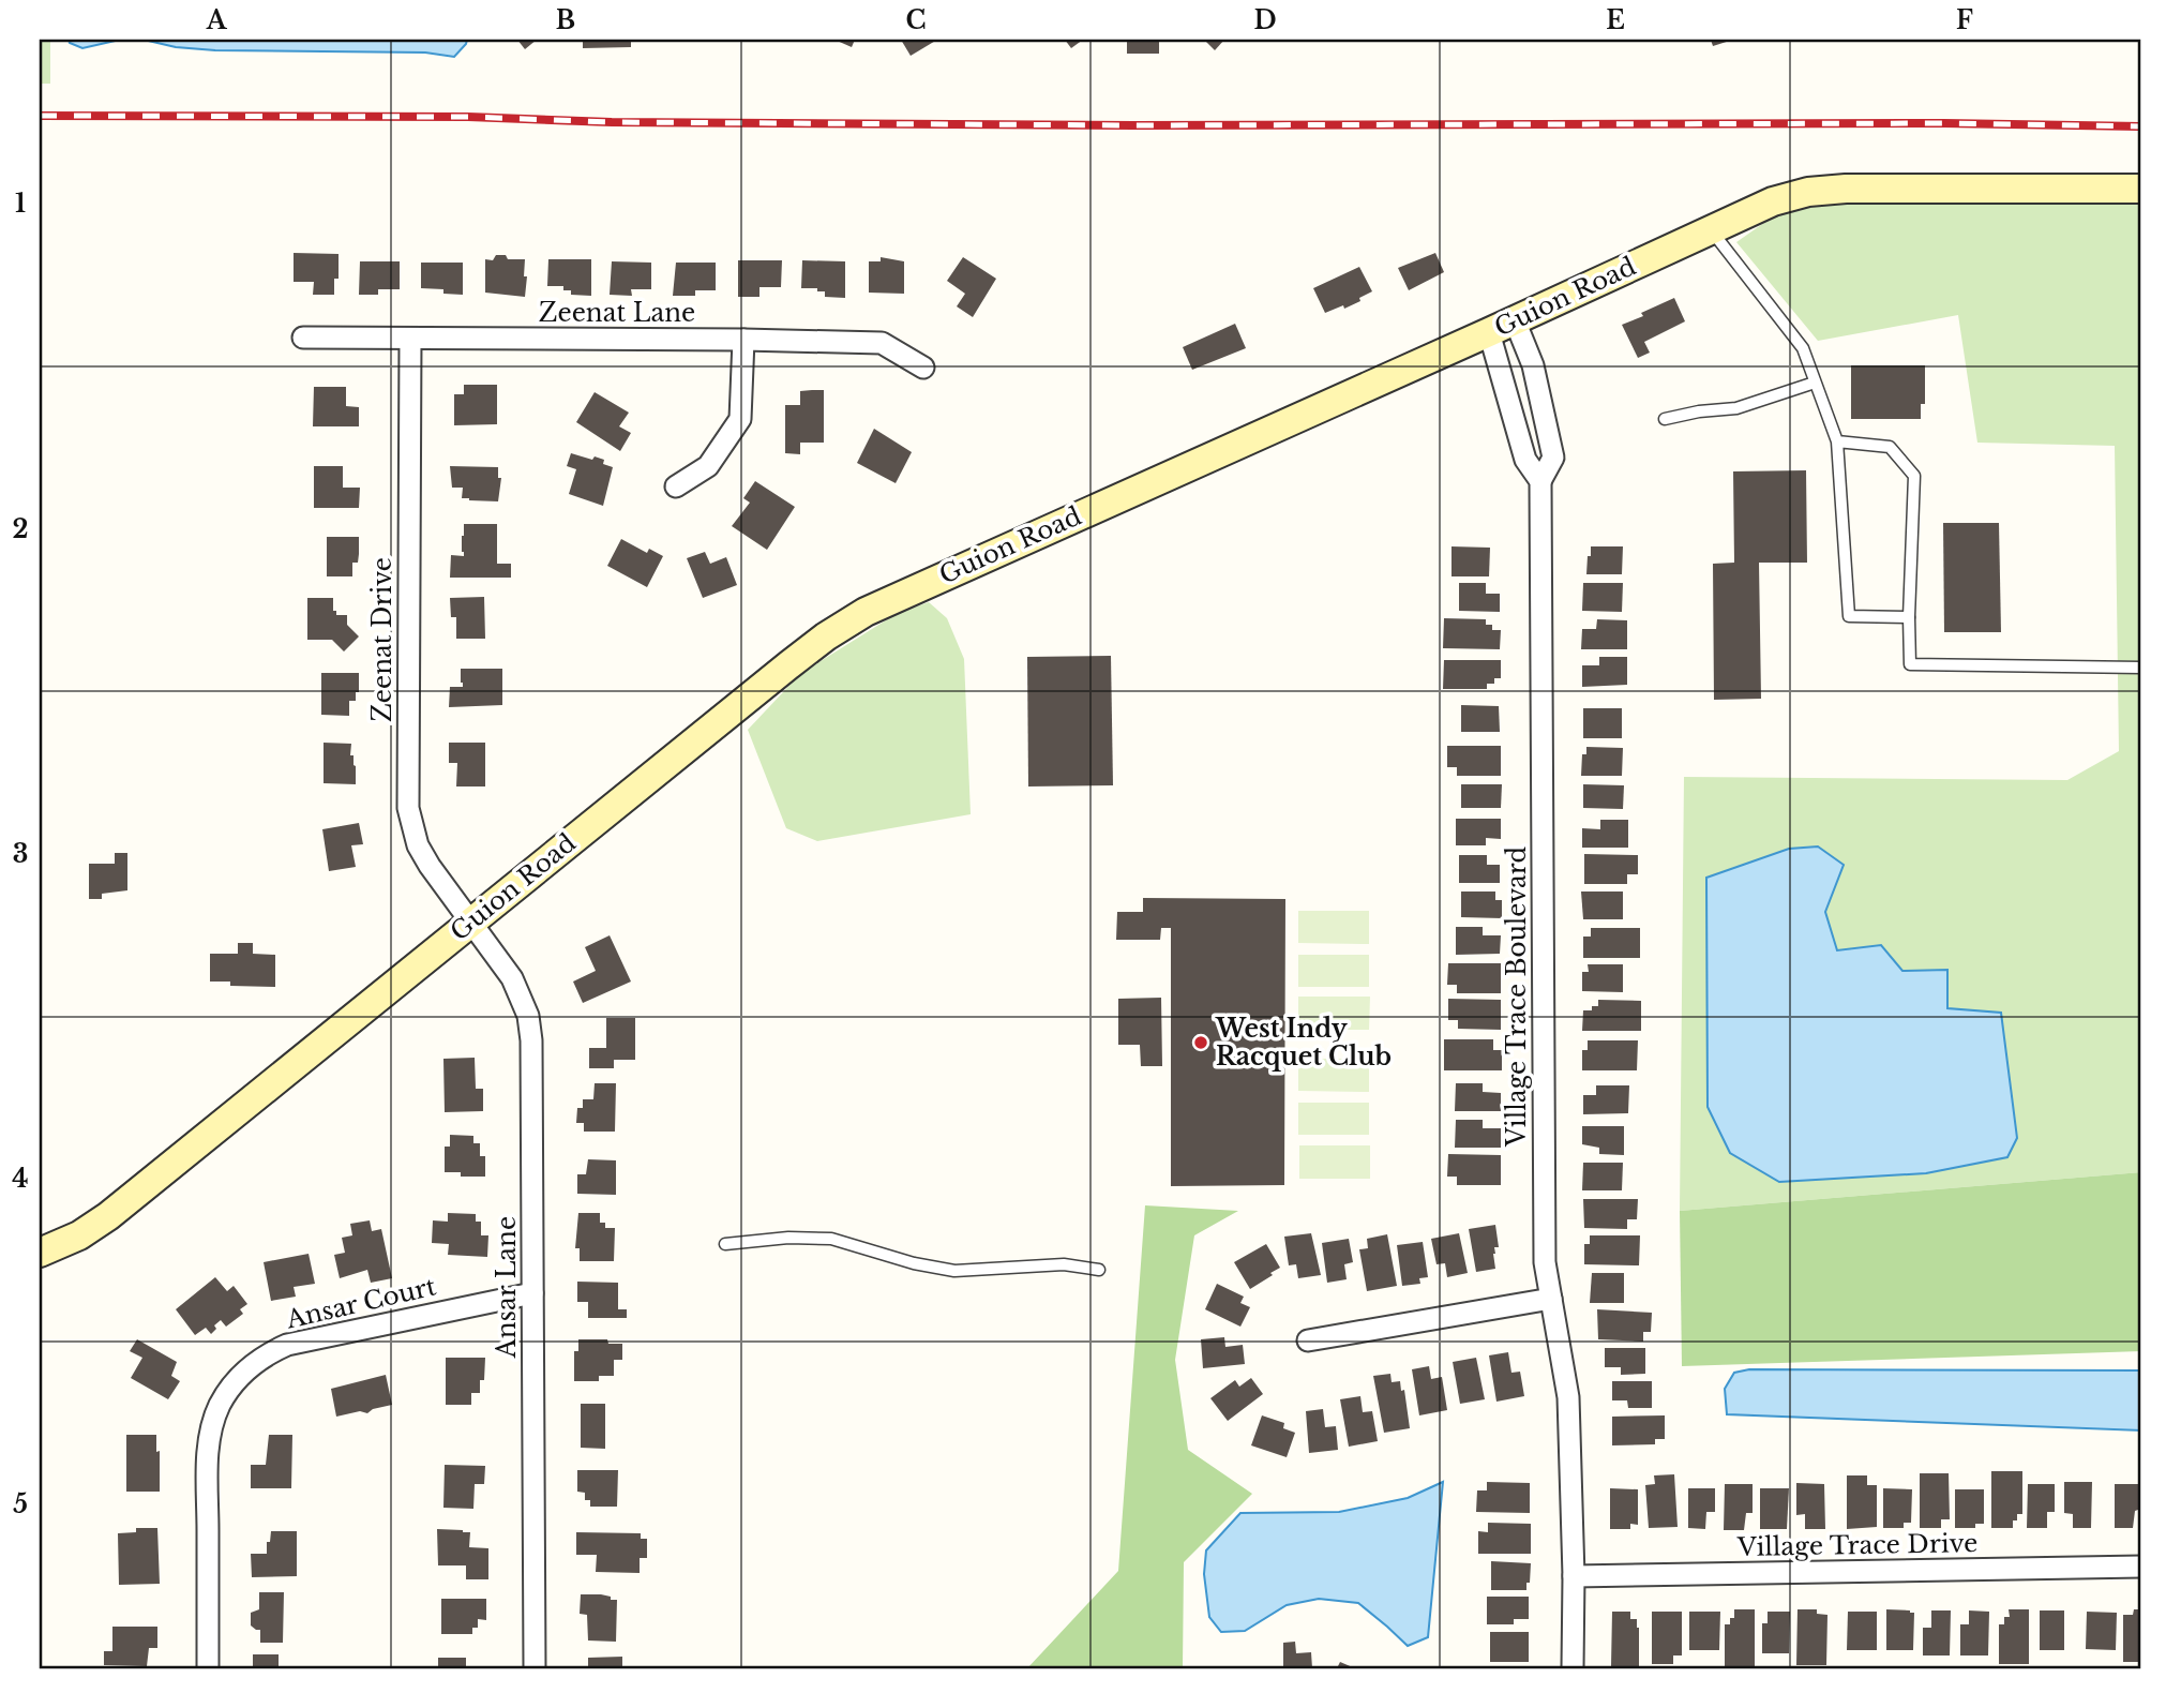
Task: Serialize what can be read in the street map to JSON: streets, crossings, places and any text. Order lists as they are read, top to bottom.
{
  "streets": {
    "street": [
      "Guion Road",
      "Zeenat Lane",
      "Zeenat Drive",
      "Village Trace Boulevard",
      "Ansar Lane",
      "Ansar Court",
      "Village Trace Drive"
    ]
  },
  "crossings": [
    ["Guion Road", "Zeenat Drive"],
    ["Guion Road", "Village Trace Boulevard"],
    ["Guion Road", "Ansar Lane"],
    ["Zeenat Lane", "Zeenat Drive"],
    ["Zeenat Drive", "Ansar Lane"],
    ["Village Trace Boulevard", "Village Trace Drive"],
    ["Ansar Lane", "Ansar Court"]
  ],
  "places": ["West Indy Racquet Club"],
  "grid": {
    "columns": [
      "A",
      "B",
      "C",
      "D",
      "E",
      "F"
    ],
    "rows": [
      "1",
      "2",
      "3",
      "4",
      "5"
    ]
  }
}
